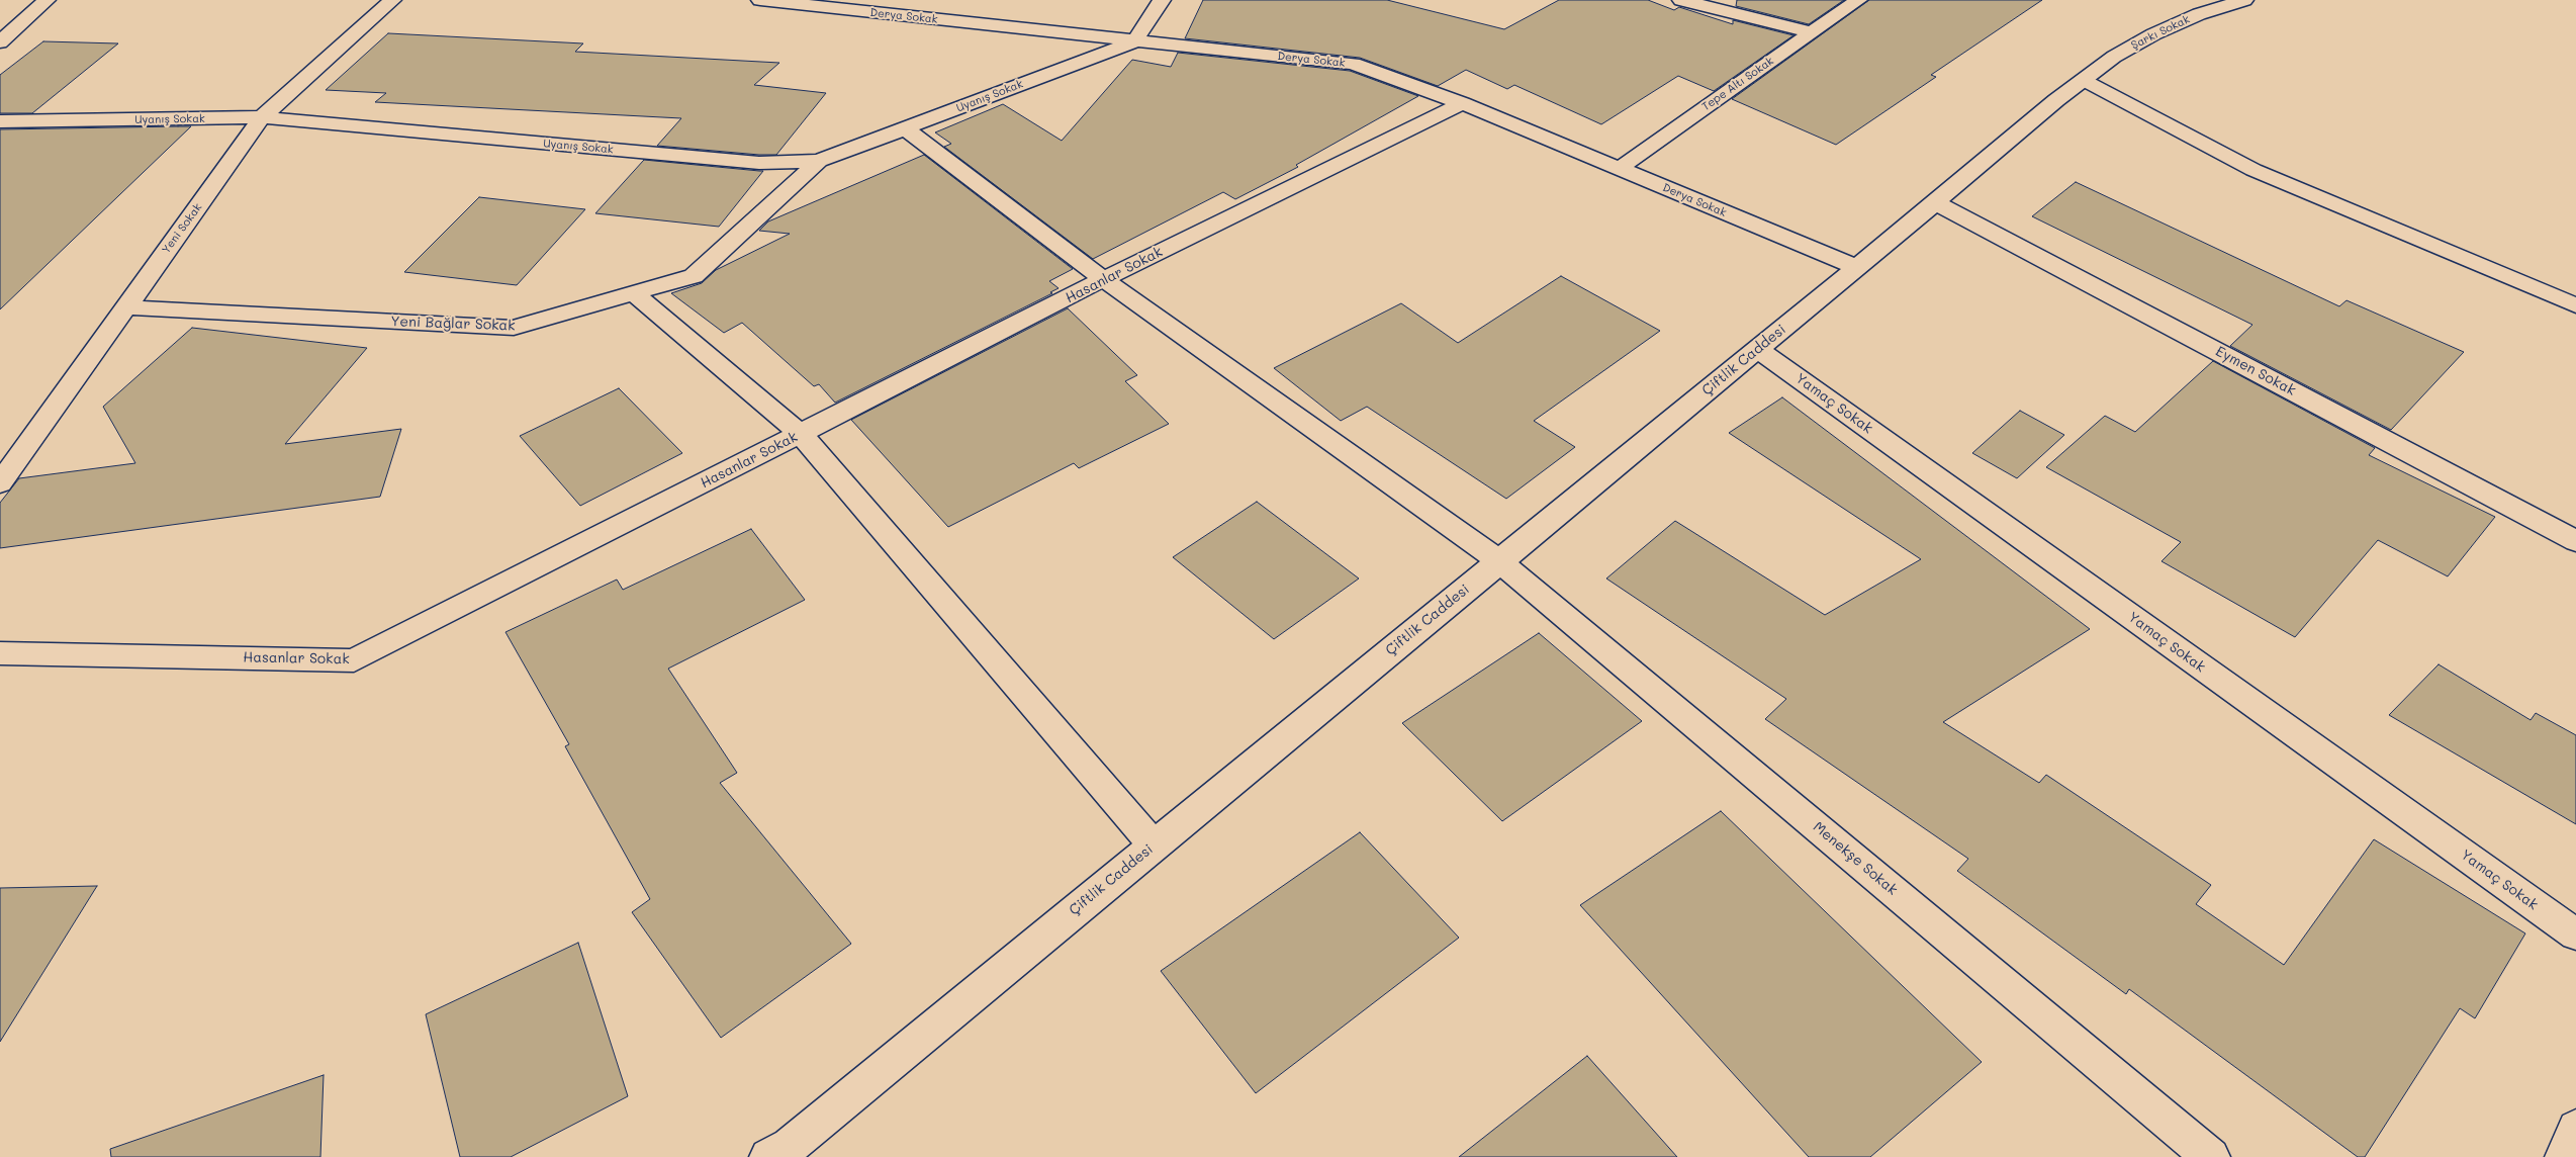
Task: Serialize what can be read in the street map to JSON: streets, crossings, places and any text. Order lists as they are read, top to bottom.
{
  "streets": {
    "street": [
      "Derya Sokak",
      "Şarkı Sokak",
      "Tepe Altı Sokak",
      "Uyanış Sokak",
      "Yeni Sokak",
      "Hasanlar Sokak",
      "Yeni Bağlar Sokak",
      "Çiftlik Caddesi",
      "Eymen Sokak",
      "Yamaç Sokak",
      "Menekşe Sokak"
    ]
  },
  "crossings": [
    ["Derya Sokak", "Tepe Altı Sokak"],
    ["Derya Sokak", "Uyanış Sokak"],
    ["Derya Sokak", "Hasanlar Sokak"],
    ["Derya Sokak", "Çiftlik Caddesi"],
    ["Şarkı Sokak", "Çiftlik Caddesi"],
    ["Uyanış Sokak", "Yeni Sokak"],
    ["Uyanış Sokak", "Yeni Bağlar Sokak"],
    ["Uyanış Sokak", "Menekşe Sokak"],
    ["Yeni Sokak", "Yeni Bağlar Sokak"],
    ["Hasanlar Sokak", "Menekşe Sokak"],
    ["Çiftlik Caddesi", "Eymen Sokak"],
    ["Çiftlik Caddesi", "Yamaç Sokak"],
    ["Çiftlik Caddesi", "Menekşe Sokak"]
  ]
}
